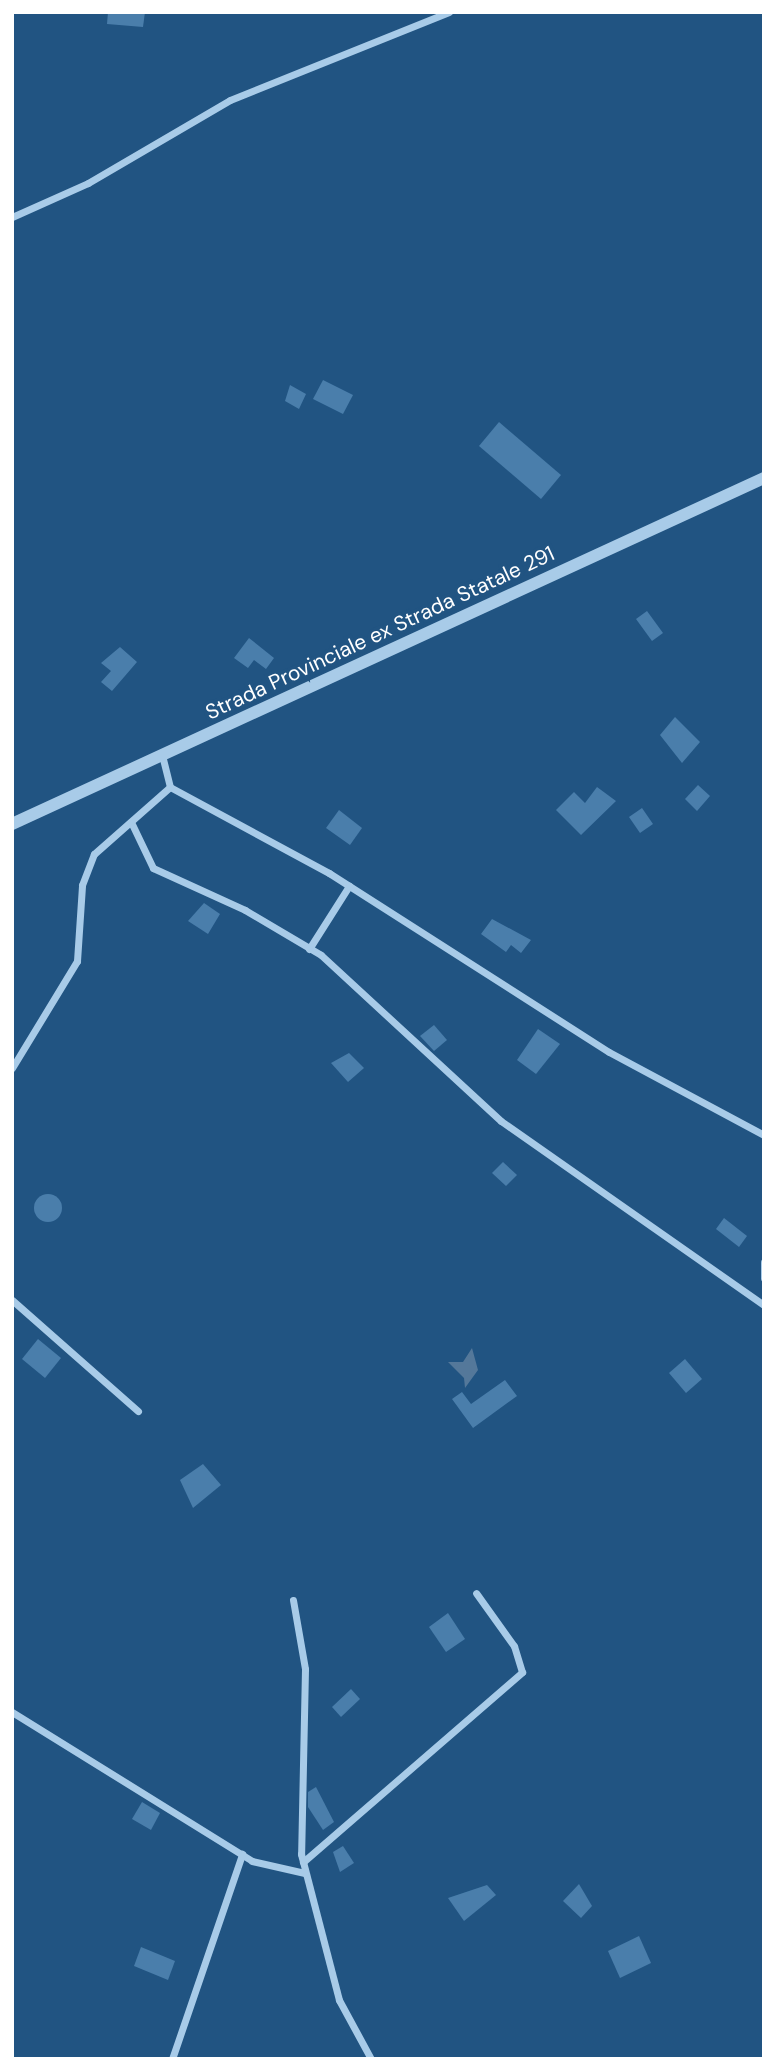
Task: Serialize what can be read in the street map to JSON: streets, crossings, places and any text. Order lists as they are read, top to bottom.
{
  "streets": {
    "street": ["Strada Provinciale ex Strada Statale 291"]
  }
}
